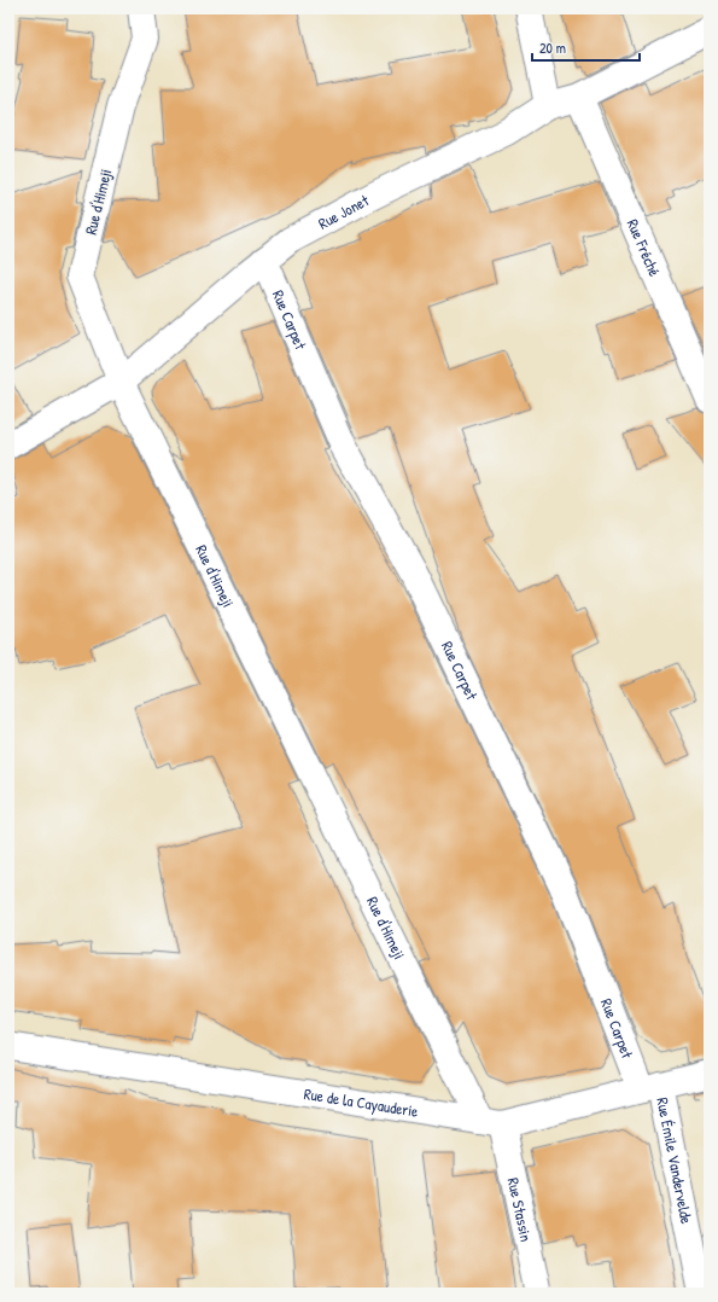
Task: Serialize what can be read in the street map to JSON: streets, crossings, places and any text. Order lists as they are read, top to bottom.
{
  "streets": {
    "street": [
      "Rue d'Himeji",
      "Rue Jonet",
      "Rue Fréché",
      "Rue Carpet",
      "Rue de la Cayauderie",
      "Rue Émile Vandervelde",
      "Rue Stassin"
    ]
  },
  "crossings": [
    ["Rue d'Himeji", "Rue Jonet"],
    ["Rue d'Himeji", "Rue de la Cayauderie"],
    ["Rue d'Himeji", "Rue Stassin"],
    ["Rue Jonet", "Rue Fréché"],
    ["Rue Jonet", "Rue Carpet"],
    ["Rue Carpet", "Rue de la Cayauderie"],
    ["Rue Carpet", "Rue Émile Vandervelde"],
    ["Rue de la Cayauderie", "Rue Émile Vandervelde"],
    ["Rue de la Cayauderie", "Rue Stassin"]
  ],
  "scale_bar": "20 m"
}
